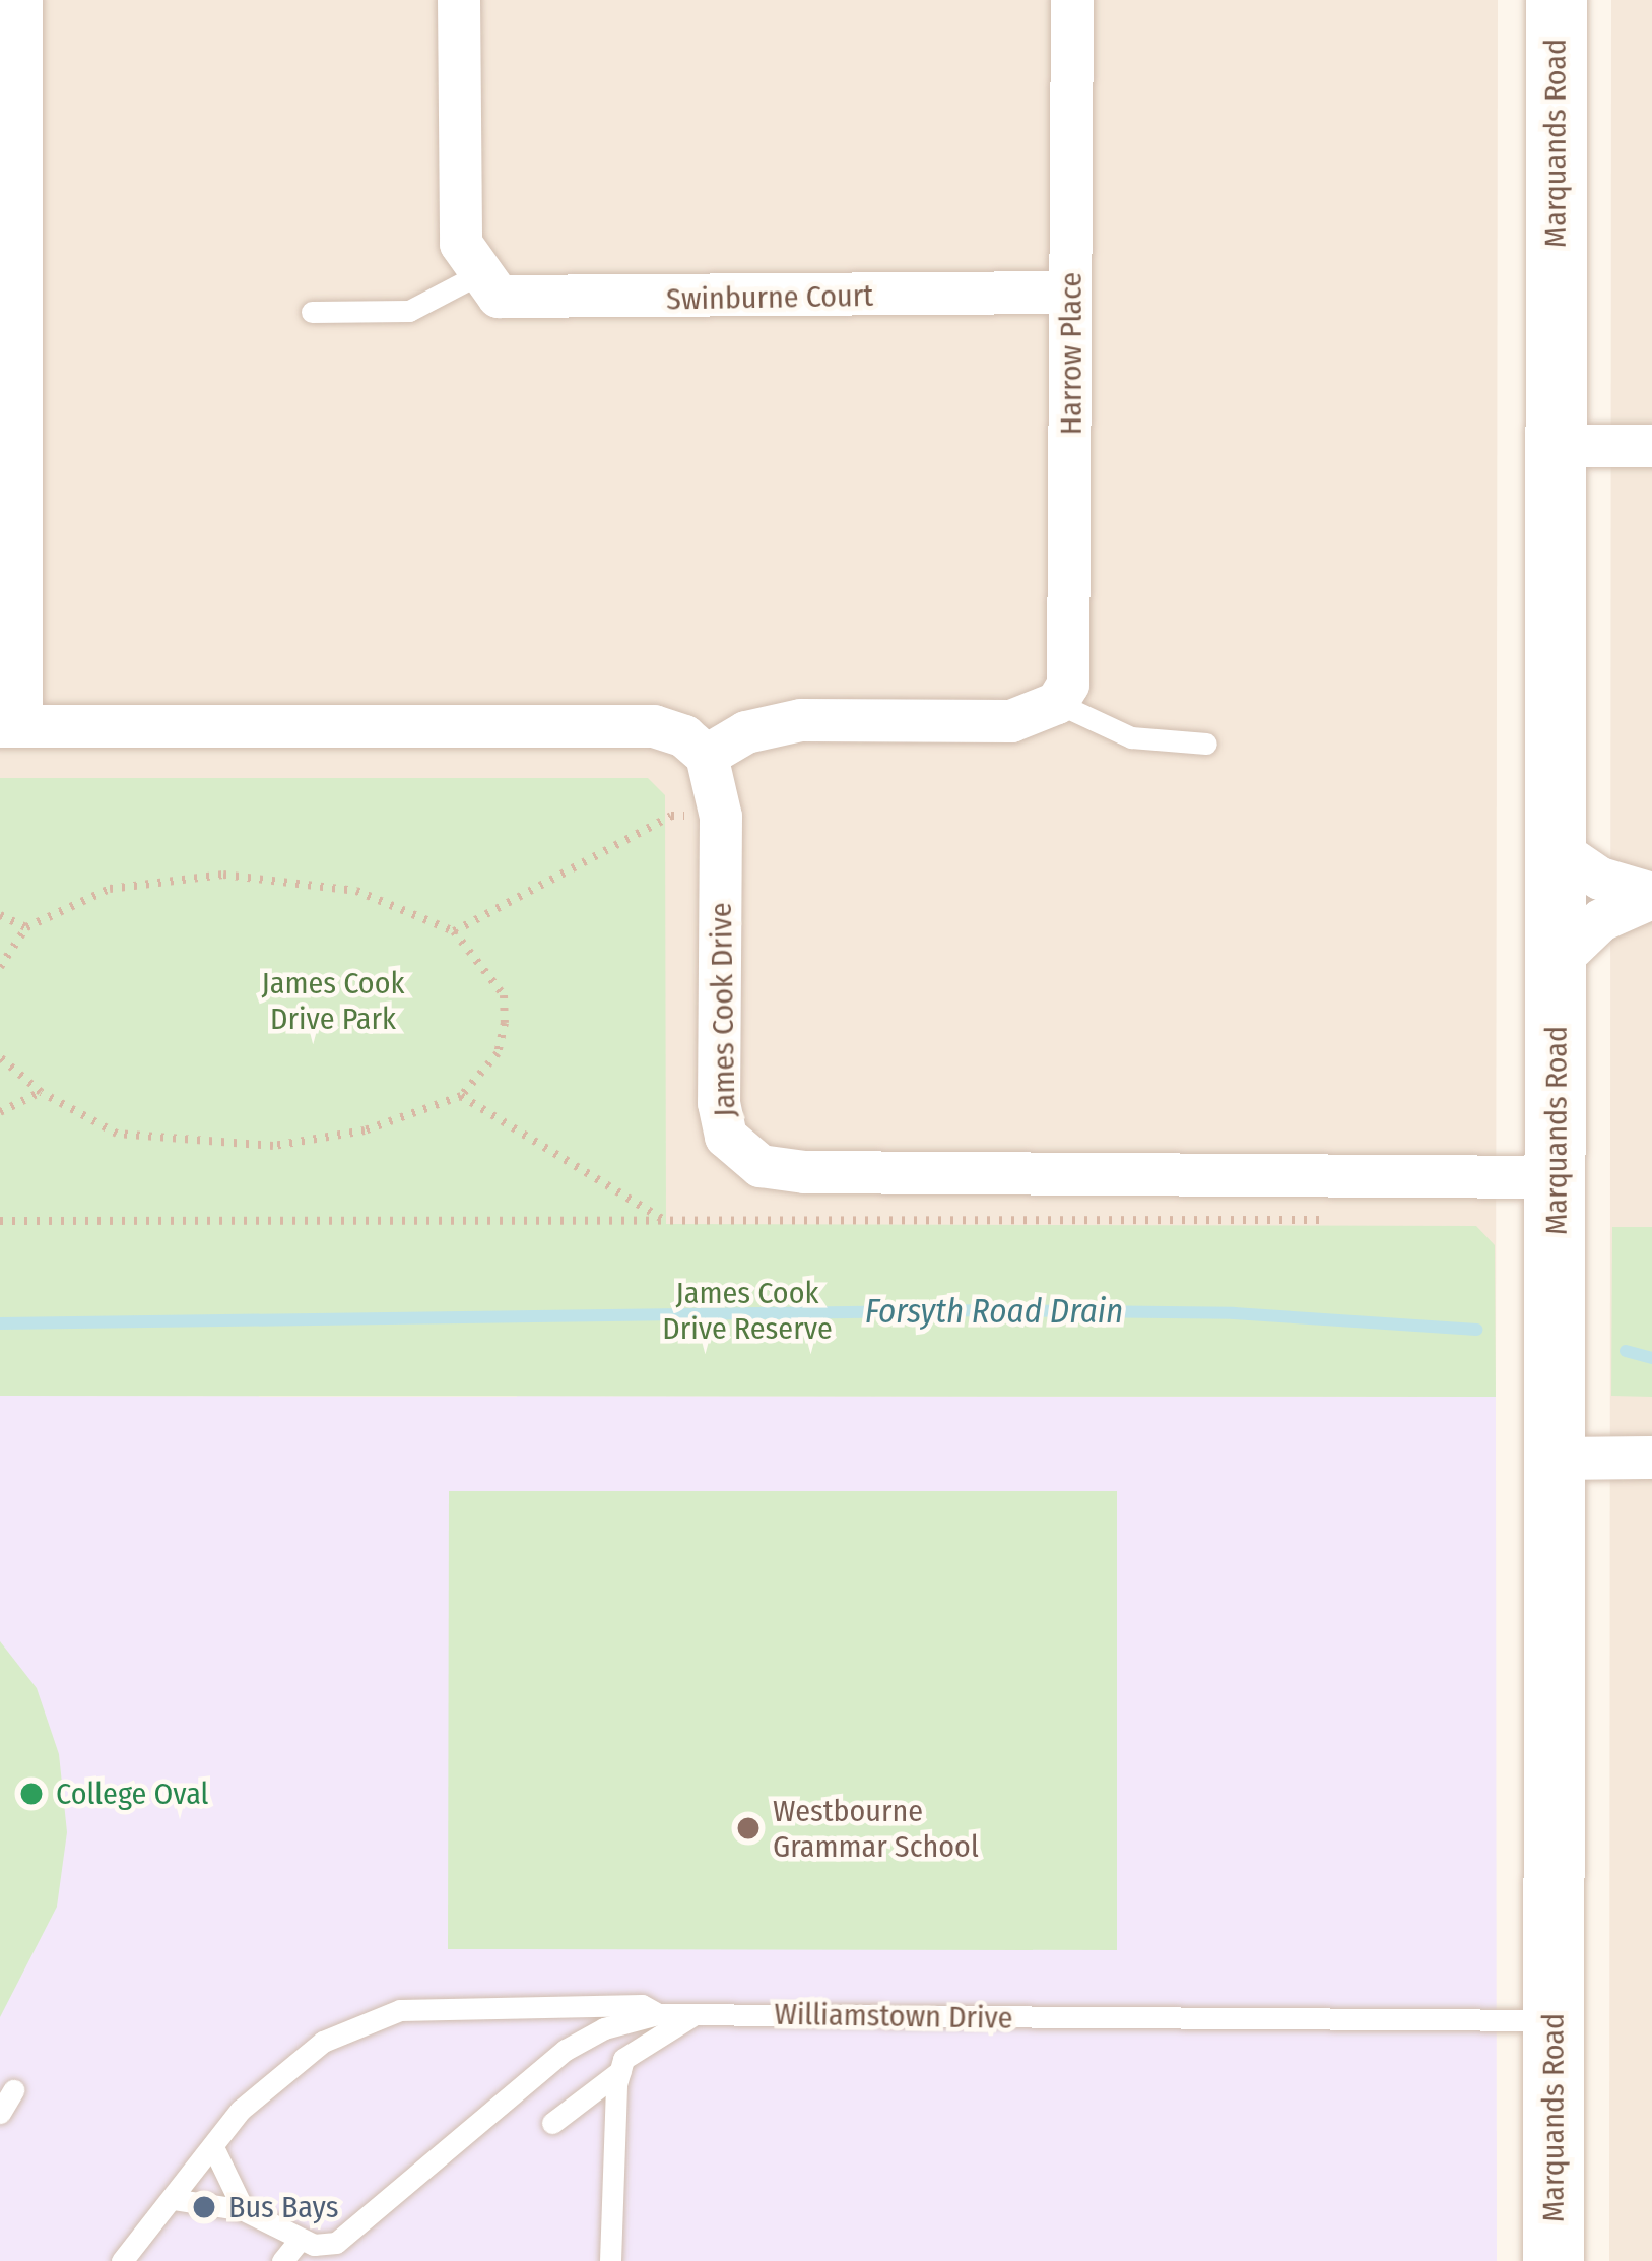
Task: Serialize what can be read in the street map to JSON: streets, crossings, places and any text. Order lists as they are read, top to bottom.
{
  "streets": {
    "street": [
      "Marquands Road",
      "Swinburne Court",
      "Harrow Place",
      "James Cook Drive"
    ],
    "lane": ["Williamstown Drive"]
  },
  "crossings": [
    ["Marquands Road", "James Cook Drive"],
    ["Marquands Road", "Williamstown Drive"],
    ["Swinburne Court", "Harrow Place"]
  ],
  "water": ["Forsyth Road Drain"],
  "parks": ["James Cook Drive Park", "James Cook Drive Reserve"],
  "places": ["College Oval", "Westbourne Grammar School", "Bus Bays"]
}
